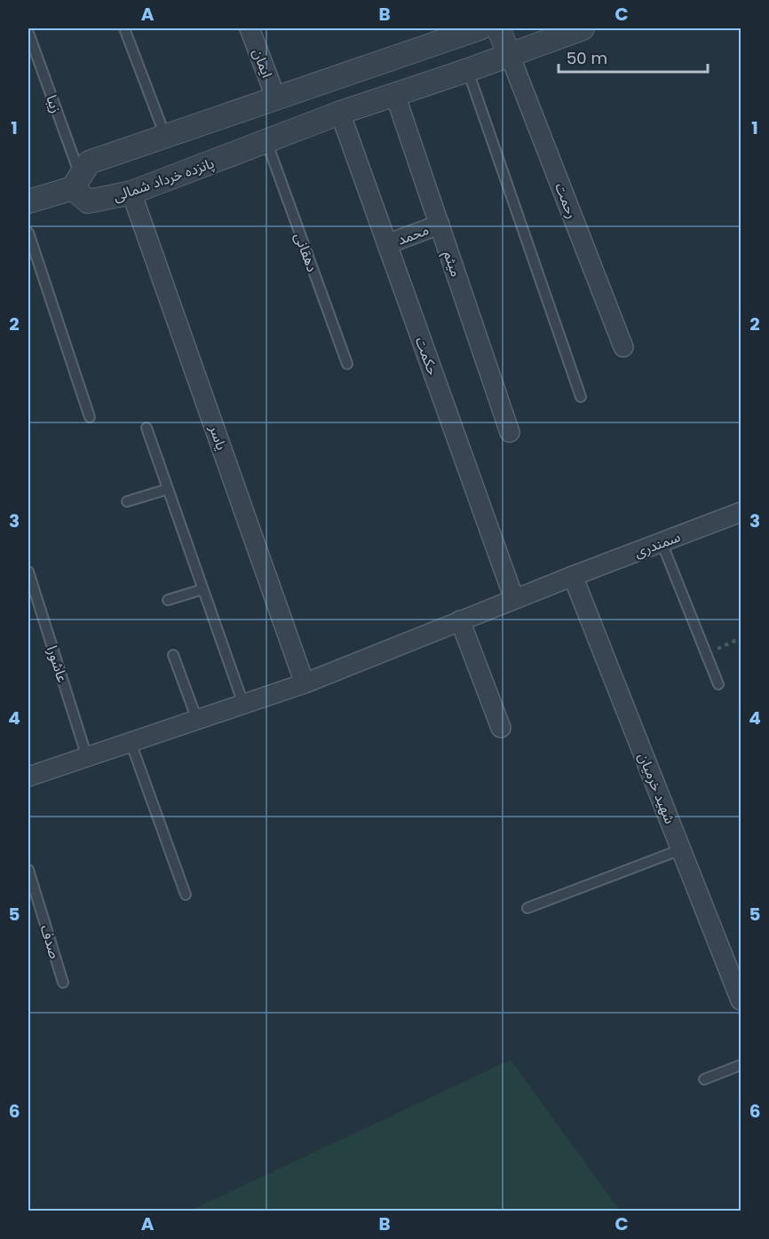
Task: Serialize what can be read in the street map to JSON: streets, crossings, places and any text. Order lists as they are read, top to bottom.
{
  "streets": {
    "street": [
      "ایمان",
      "پانزده خرداد شمالی",
      "رحمت",
      "محمد",
      "میثم",
      "حکمت",
      "یاسر",
      "سمندری",
      "شهید خرمیان"
    ],
    "lane": [
      "زیبا",
      "دهقانی",
      "عاشورا",
      "صدف"
    ]
  },
  "crossings": [
    ["زیبا", "پانزده خرداد شمالی"],
    ["پانزده خرداد شمالی", "رحمت"],
    ["پانزده خرداد شمالی", "دهقانی"],
    ["پانزده خرداد شمالی", "میثم"],
    ["پانزده خرداد شمالی", "حکمت"],
    ["پانزده خرداد شمالی", "یاسر"],
    ["محمد", "میثم"],
    ["محمد", "حکمت"],
    ["حکمت", "سمندری"],
    ["یاسر", "سمندری"],
    ["سمندری", "عاشورا"],
    ["سمندری", "شهید خرمیان"]
  ],
  "scale_bar": "50 m",
  "grid": {
    "columns": ["A", "B", "C"],
    "rows": [
      "1",
      "2",
      "3",
      "4",
      "5",
      "6"
    ]
  }
}
